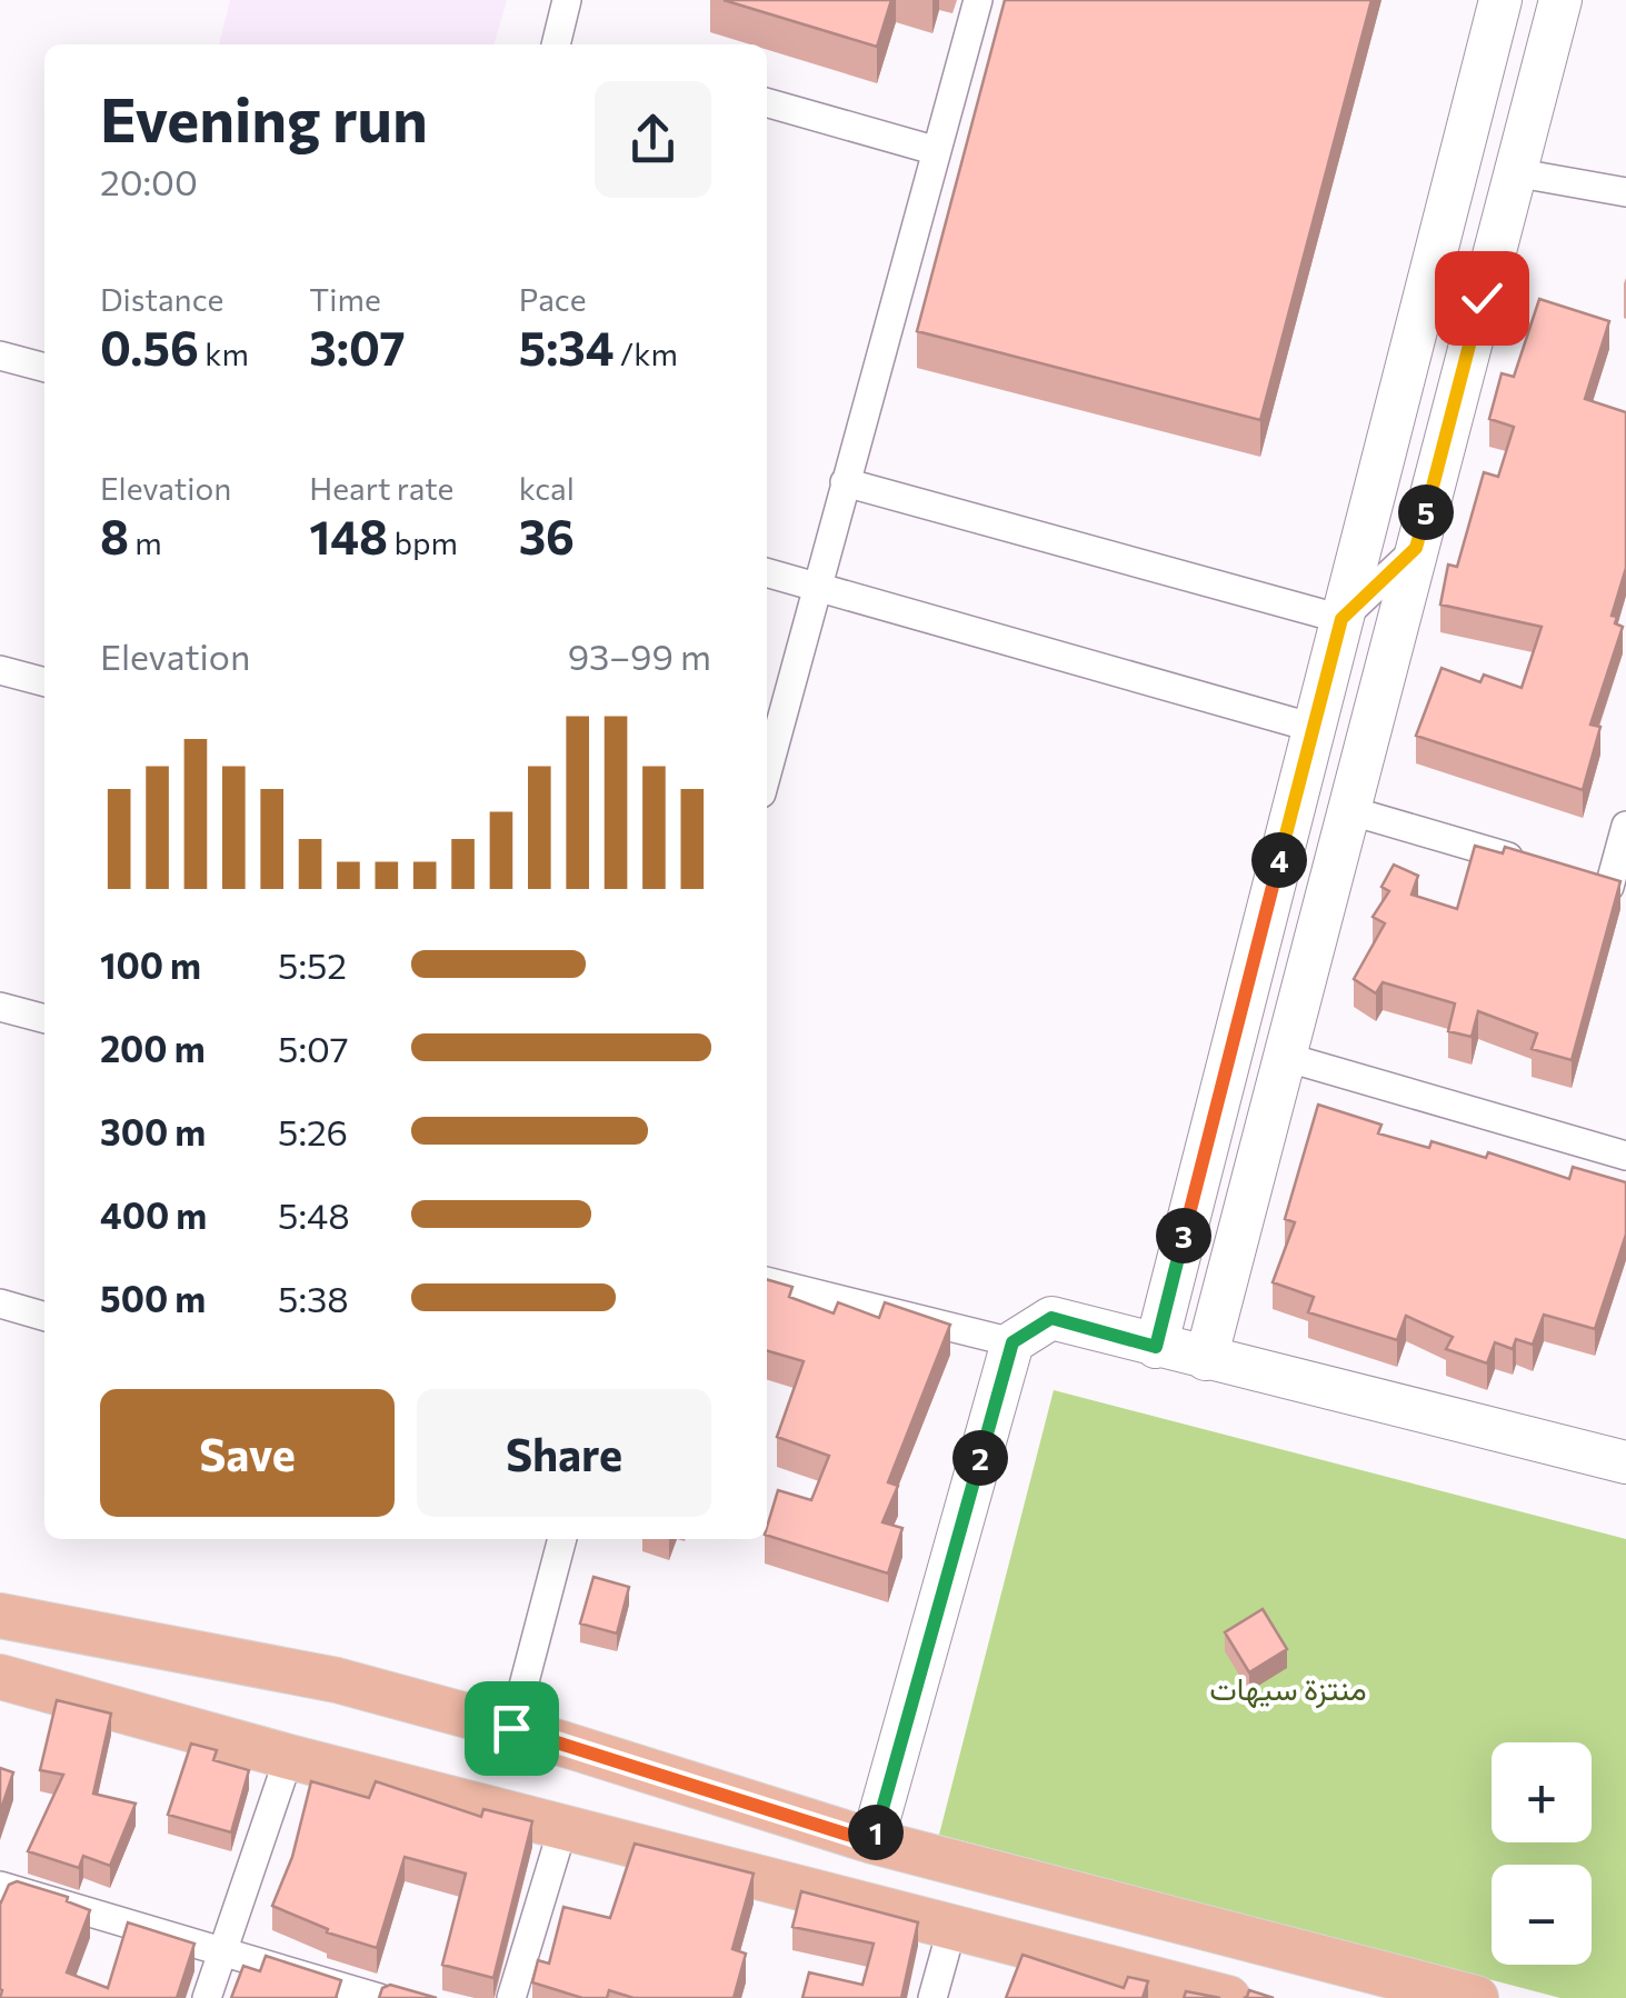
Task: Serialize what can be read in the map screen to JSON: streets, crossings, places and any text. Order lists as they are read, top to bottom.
{
  "parks": ["منتزة سيهات"],
  "page": {
    "heading": ["Evening run", "20:00"],
    "stats": [
      ["Distance", "0.56 km"],
      ["Time", "3:07"],
      ["Pace", "5:34 /km"],
      ["Elevation", "8 m"],
      ["Heart rate", "148 bpm"],
      ["kcal", "36"]
    ],
    "pins": [
      "5",
      "4",
      "3",
      "2",
      "1"
    ],
    "chart": ["Elevation", "93–99 m"],
    "list": [
      {
        "name": "100 m",
        "note": "5:52"
      },
      {
        "name": "200 m",
        "note": "5:07"
      },
      {
        "name": "300 m",
        "note": "5:26"
      },
      {
        "name": "400 m",
        "note": "5:48"
      },
      {
        "name": "500 m",
        "note": "5:38"
      }
    ],
    "buttons": ["Save", "Share"],
    "map_buttons": ["+", "−"]
  }
}
